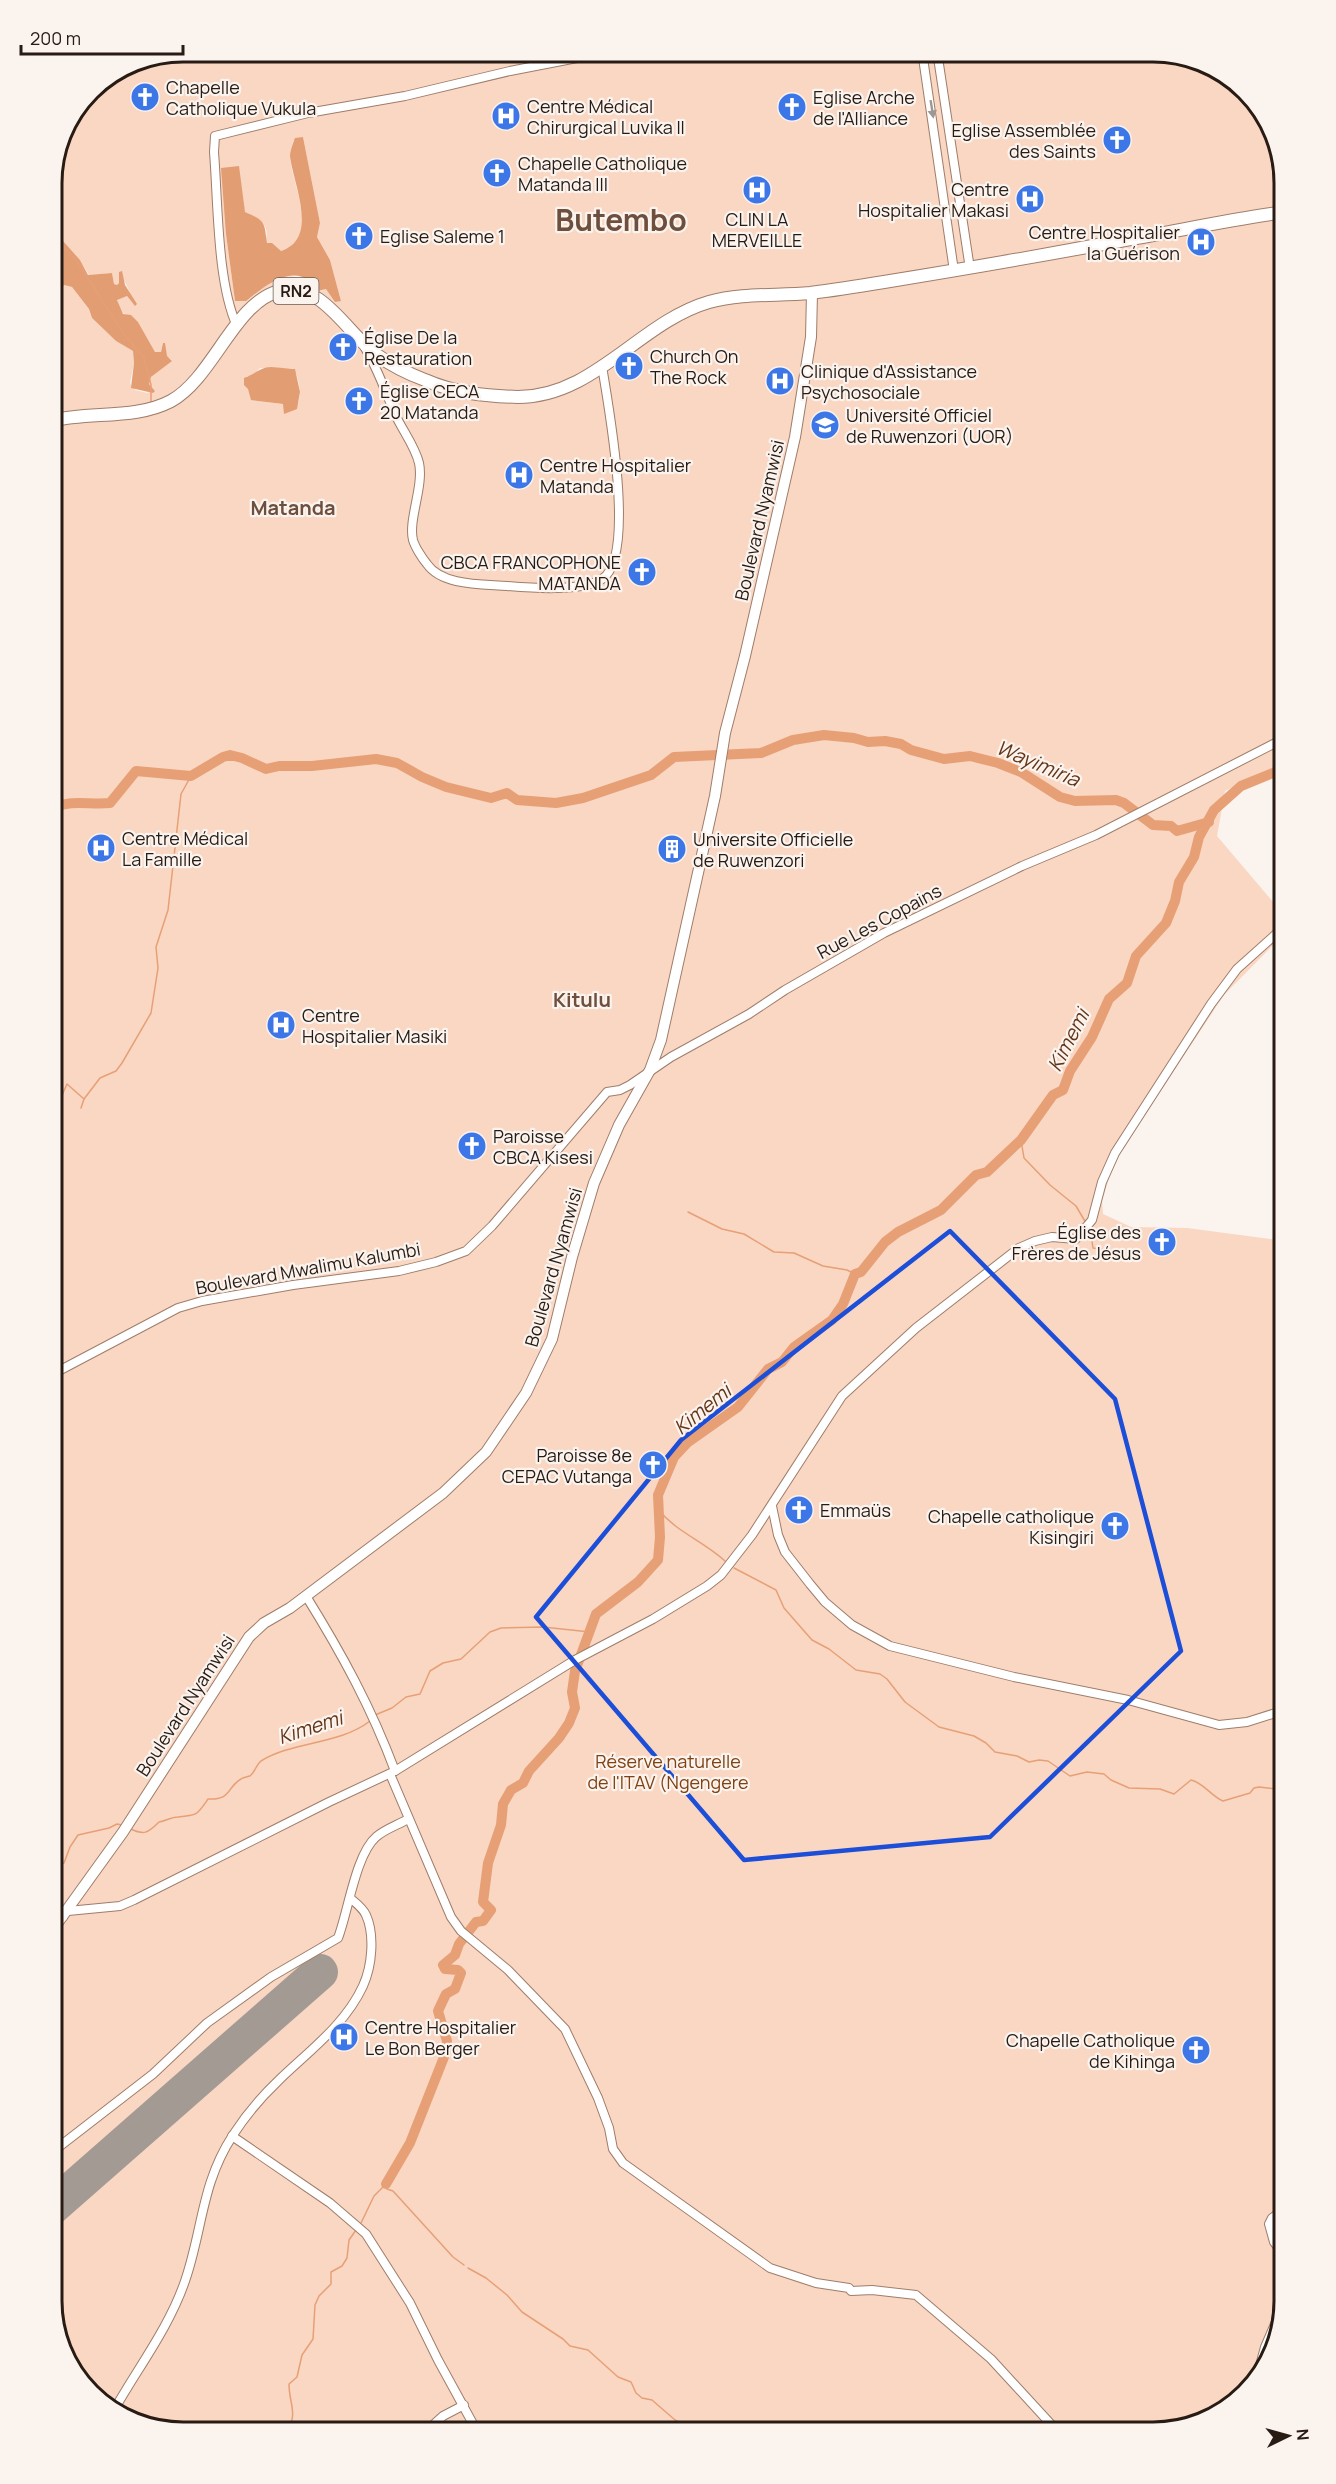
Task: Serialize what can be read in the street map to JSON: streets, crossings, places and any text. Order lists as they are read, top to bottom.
{
  "streets": {
    "highway": ["RN2"],
    "main road": ["Boulevard Nyamwisi"],
    "street": ["Rue Les Copains", "Boulevard Mwalimu Kalumbi"]
  },
  "crossings": [
    ["RN2", "Boulevard Nyamwisi"],
    ["Boulevard Nyamwisi", "Rue Les Copains"],
    ["Boulevard Nyamwisi", "Boulevard Mwalimu Kalumbi"],
    ["Rue Les Copains", "Boulevard Mwalimu Kalumbi"]
  ],
  "districts": ["Butembo", "Matanda", "Kitulu"],
  "water": ["Wayimiria", "Kimemi"],
  "parks": ["Réserve naturelle de l'ITAV (Ngengere"],
  "places": {
    "church": [
      "Chapelle Catholique Vukula",
      "Eglise Arche de l'Alliance",
      "Eglise Assemblée des Saints",
      "Chapelle Catholique Matanda III",
      "Eglise Saleme 1",
      "Église De la Restauration",
      "Church On The Rock",
      "Église CECA 20 Matanda",
      "CBCA FRANCOPHONE MATANDA",
      "Paroisse CBCA Kisesi",
      "Église des Frères de Jésus",
      "Paroisse 8e CEPAC Vutanga",
      "Emmaüs",
      "Chapelle catholique Kisingiri",
      "Chapelle Catholique de Kihinga"
    ],
    "hospital": [
      "Centre Médical Chirurgical Luvika II",
      "CLIN LA MERVEILLE",
      "Centre Hospitalier Makasi",
      "Centre Hospitalier la Guérison",
      "Clinique d'Assistance Psychosociale",
      "Centre Hospitalier Matanda",
      "Centre Médical La Famille",
      "Centre Hospitalier Masiki",
      "Centre Hospitalier Le Bon Berger"
    ],
    "school or university": ["Université Officiel de Ruwenzori (UOR)"],
    "building": ["Universite Officielle de Ruwenzori"]
  },
  "scale_bar": "200 m",
  "north": "right"
}
